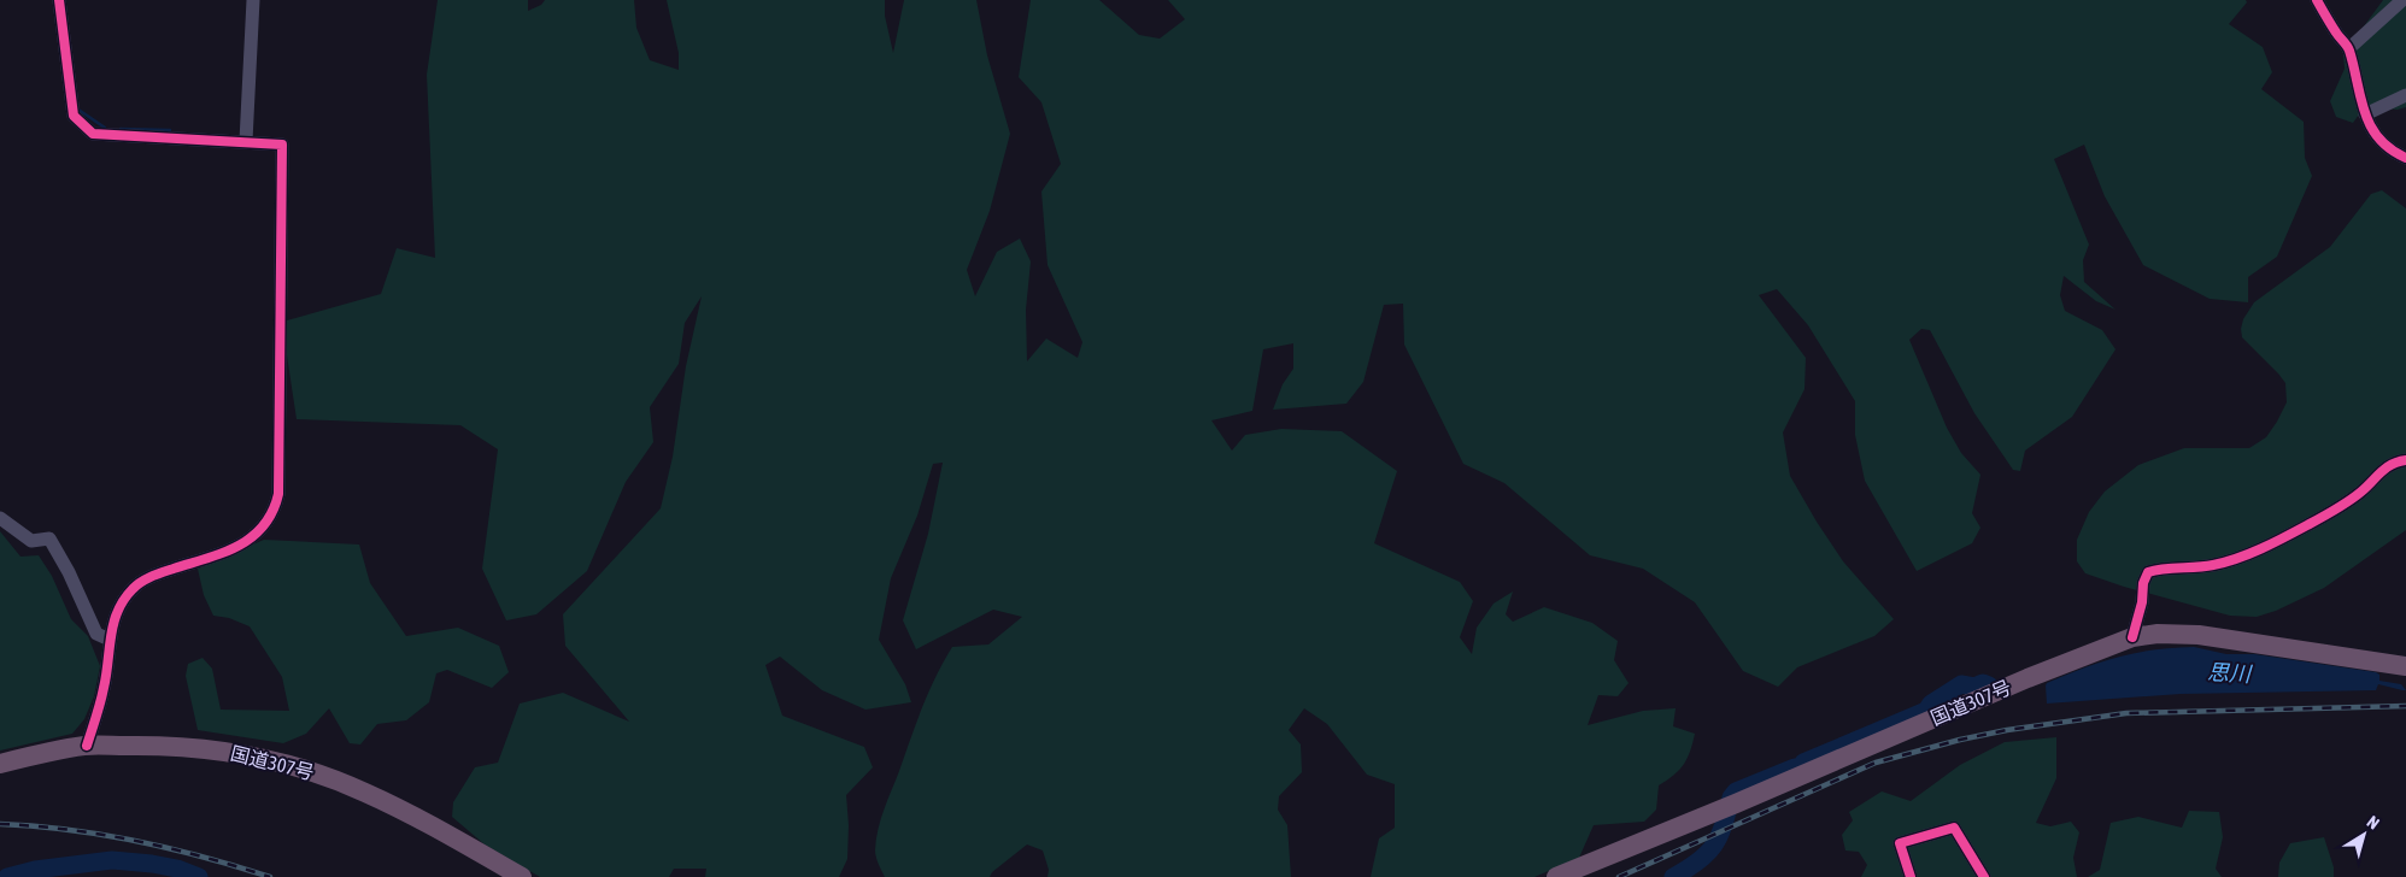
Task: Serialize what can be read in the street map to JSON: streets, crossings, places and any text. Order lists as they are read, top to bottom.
{
  "streets": {
    "highway": ["国道307号"]
  },
  "water": ["思川"],
  "north": "top right"
}
